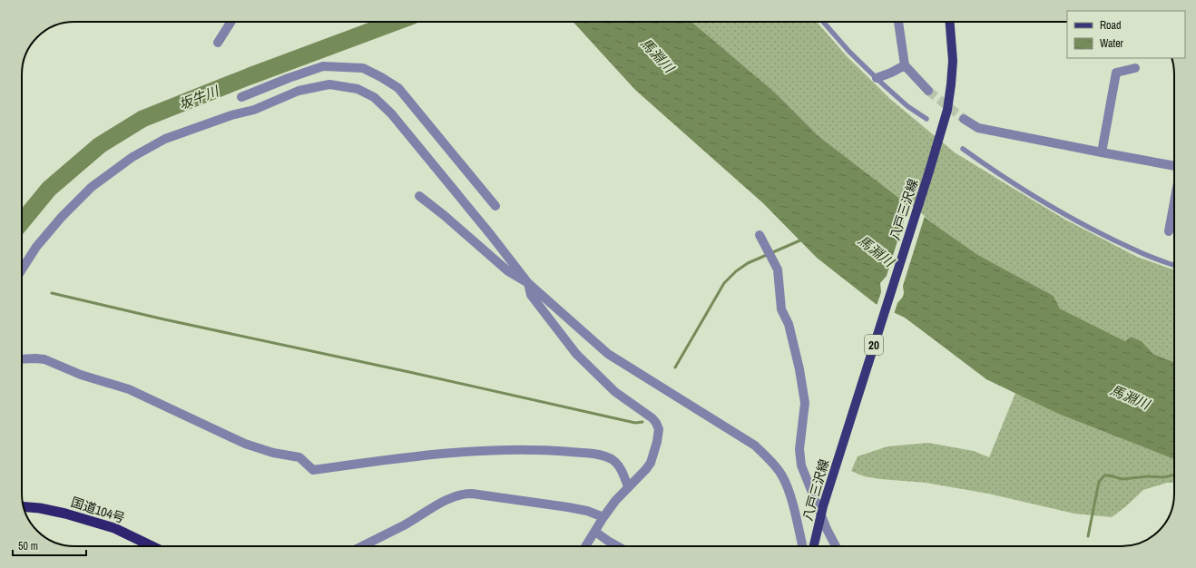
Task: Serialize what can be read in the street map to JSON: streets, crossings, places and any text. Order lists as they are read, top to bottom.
{
  "streets": {
    "highway": ["国道104号"],
    "main road": ["八戸三沢線", "20"]
  },
  "water": ["馬淵川", "坂牛川"],
  "legend": ["Road", "Water"],
  "scale_bar": "50 m"
}
